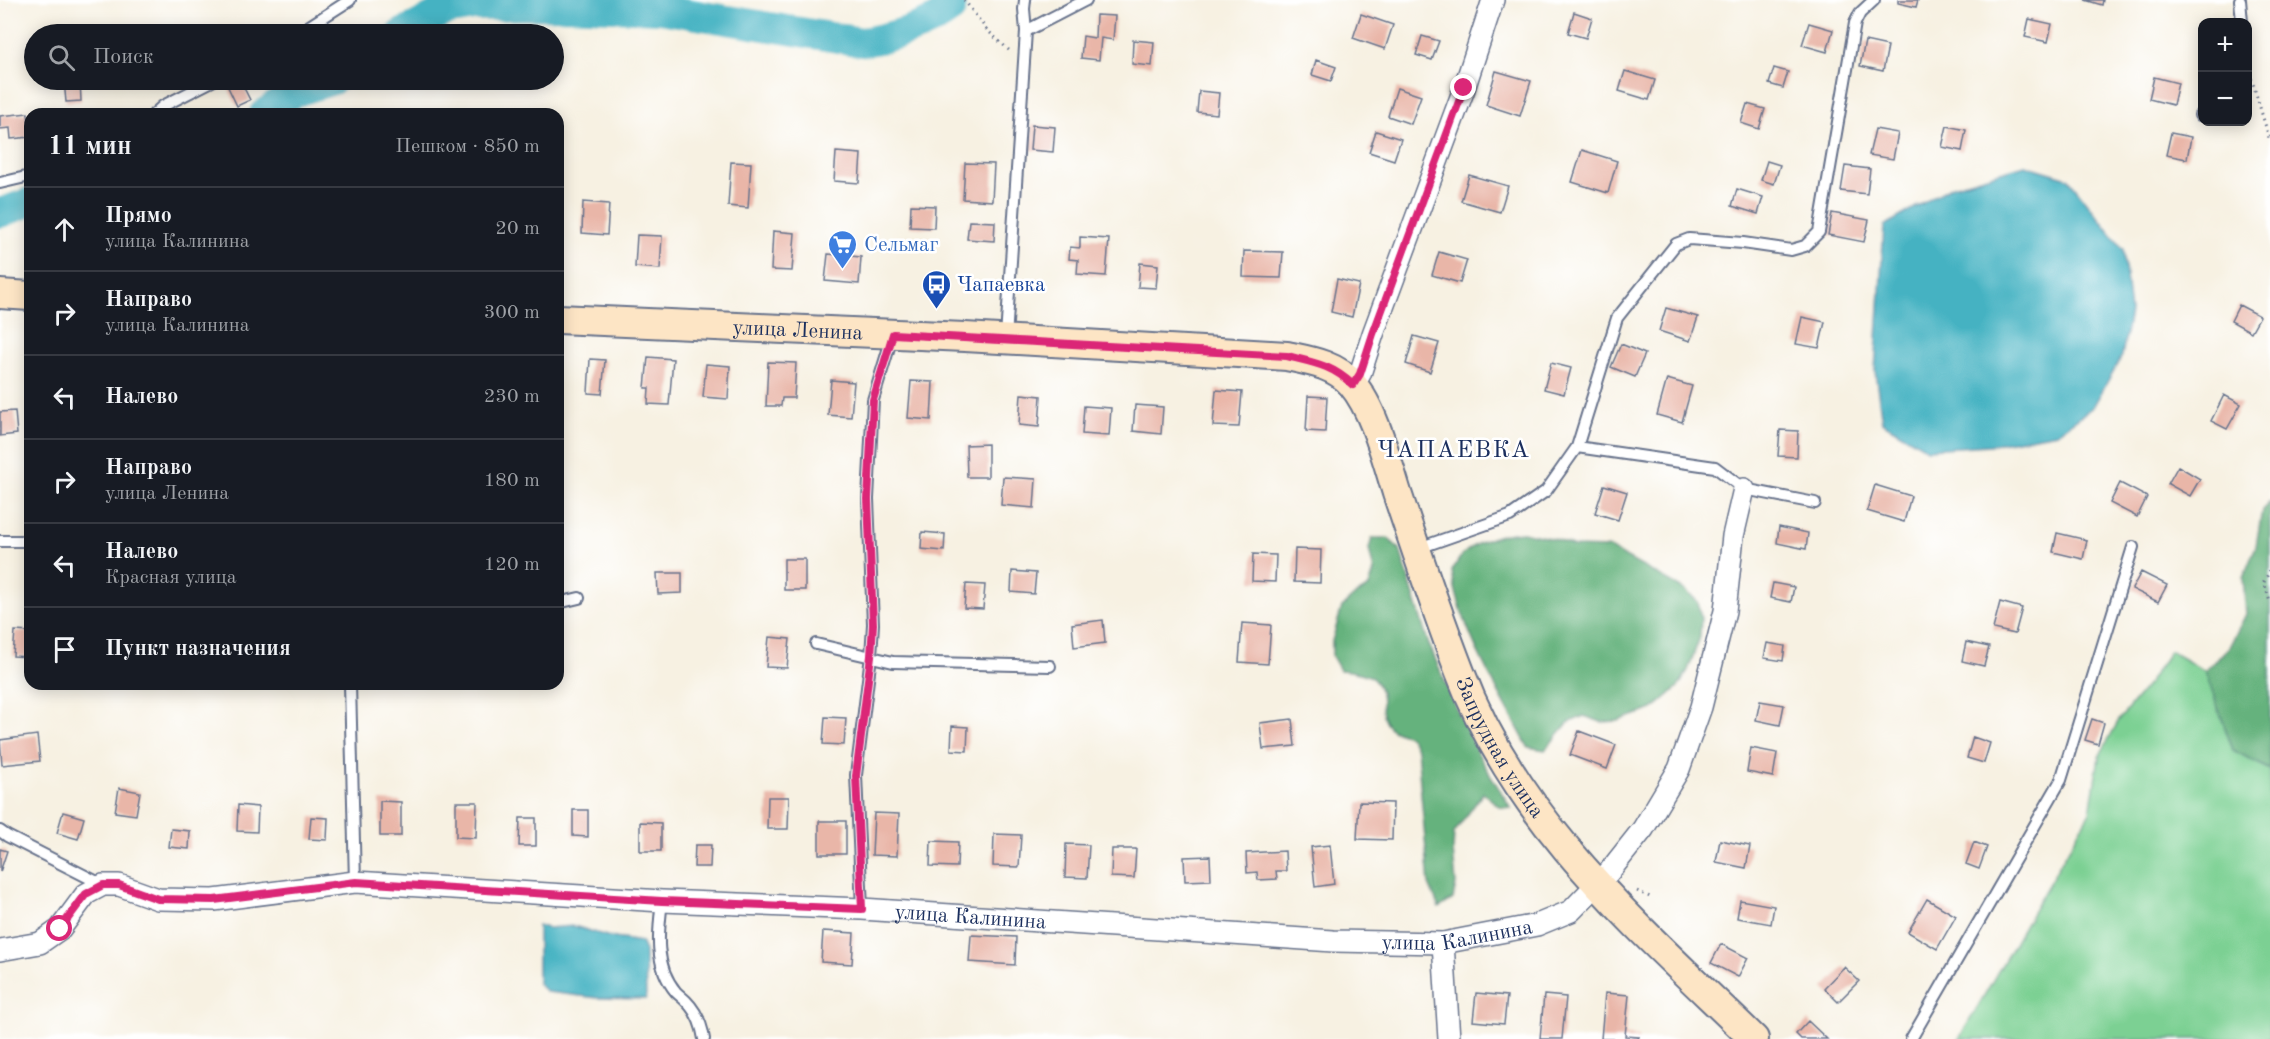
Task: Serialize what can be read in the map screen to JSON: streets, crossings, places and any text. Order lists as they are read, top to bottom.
{
  "streets": {
    "street": ["улица Ленина", "Запрудная улица", "улица Калинина"]
  },
  "crossings": [
    ["улица Ленина", "Запрудная улица"],
    ["Запрудная улица", "улица Калинина"]
  ],
  "districts": ["ЧАПАЕВКА"],
  "places": {
    "supermarket": ["Сельмаг"],
    "bus stop": ["Чапаевка"]
  },
  "page": {
    "map_buttons": ["+", "−"],
    "search": "Поиск",
    "heading": ["11 мин", "Пешком · 850 m"],
    "list": [
      ["Прямо", "улица Калинина", "20 m"],
      ["Направо", "улица Калинина", "300 m"],
      ["Налево", "230 m"],
      ["Направо", "улица Ленина", "180 m"],
      ["Налево", "Красная улица", "120 m"],
      "Пункт назначения"
    ]
  }
}
